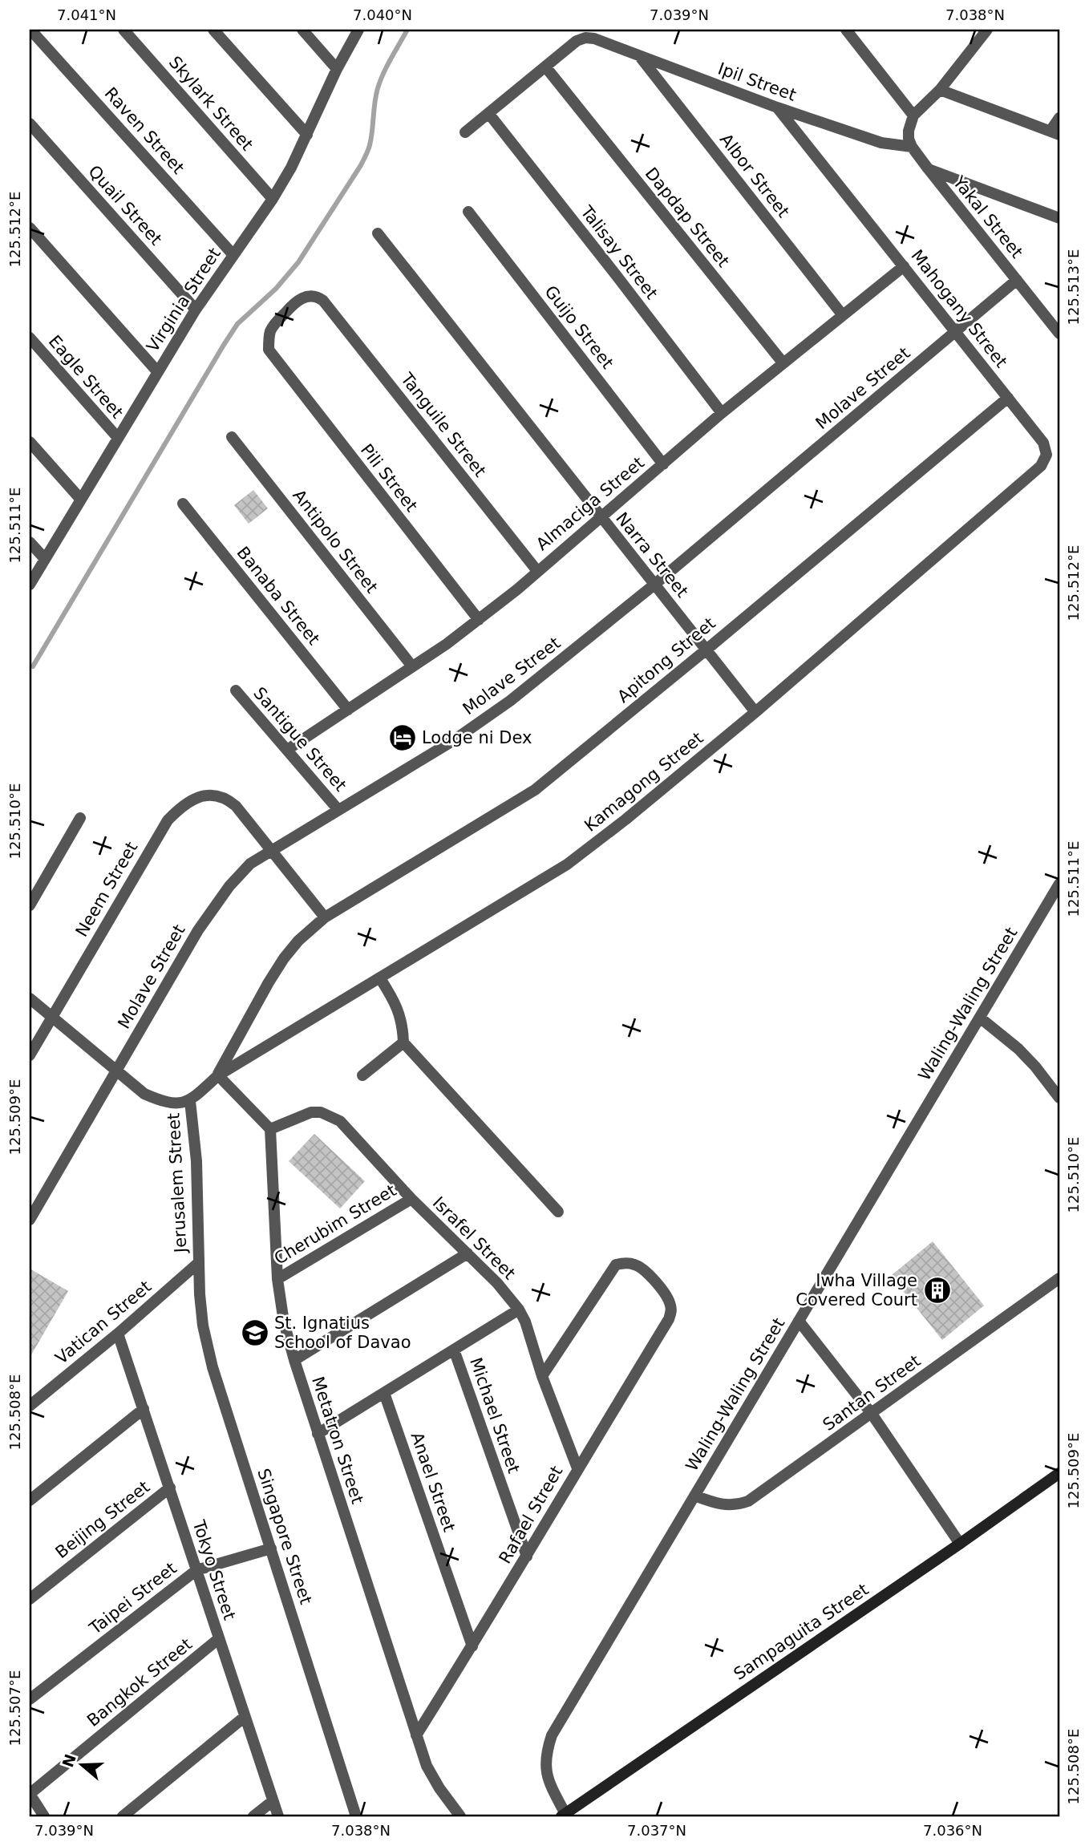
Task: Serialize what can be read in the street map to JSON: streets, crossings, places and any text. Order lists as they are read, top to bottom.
{
  "streets": {
    "street": [
      "Ipil Street",
      "Skylark Street",
      "Raven Street",
      "Albor Street",
      "Quail Street",
      "Dapdap Street",
      "Yakal Street",
      "Talisay Street",
      "Virginia Street",
      "Mahogany Street",
      "Guijo Street",
      "Eagle Street",
      "Molave Street",
      "Tanguile Street",
      "Pili Street",
      "Almaciga Street",
      "Antipolo Street",
      "Narra Street",
      "Banaba Street",
      "Apitong Street",
      "Santigue Street",
      "Kamagong Street",
      "Neem Street",
      "Waling-Waling Street",
      "Jerusalem Street",
      "Cherubim Street",
      "Israfel Street",
      "Vatican Street",
      "Santan Street",
      "Michael Street",
      "Metatron Street",
      "Anael Street",
      "Rafael Street",
      "Beijing Street",
      "Singapore Street",
      "Tokyo Street",
      "Taipei Street",
      "Sampaguita Street",
      "Bangkok Street"
    ]
  },
  "crossings": [
    ["Ipil Street", "Albor Street"],
    ["Ipil Street", "Yakal Street"],
    ["Ipil Street", "Mahogany Street"],
    ["Skylark Street", "Virginia Street"],
    ["Raven Street", "Virginia Street"],
    ["Albor Street", "Almaciga Street"],
    ["Quail Street", "Virginia Street"],
    ["Dapdap Street", "Almaciga Street"],
    ["Yakal Street", "Molave Street"],
    ["Talisay Street", "Almaciga Street"],
    ["Virginia Street", "Eagle Street"],
    ["Mahogany Street", "Molave Street"],
    ["Mahogany Street", "Almaciga Street"],
    ["Mahogany Street", "Apitong Street"],
    ["Mahogany Street", "Kamagong Street"],
    ["Guijo Street", "Almaciga Street"],
    ["Molave Street", "Narra Street"],
    ["Molave Street", "Santigue Street"],
    ["Molave Street", "Neem Street"],
    ["Tanguile Street", "Pili Street"],
    ["Tanguile Street", "Almaciga Street"],
    ["Pili Street", "Almaciga Street"],
    ["Almaciga Street", "Antipolo Street"],
    ["Almaciga Street", "Narra Street"],
    ["Almaciga Street", "Banaba Street"],
    ["Almaciga Street", "Santigue Street"],
    ["Narra Street", "Apitong Street"],
    ["Narra Street", "Kamagong Street"],
    ["Apitong Street", "Kamagong Street"],
    ["Waling-Waling Street", "Santan Street"],
    ["Waling-Waling Street", "Sampaguita Street"],
    ["Jerusalem Street", "Vatican Street"],
    ["Jerusalem Street", "Singapore Street"],
    ["Cherubim Street", "Israfel Street"],
    ["Cherubim Street", "Metatron Street"],
    ["Israfel Street", "Metatron Street"],
    ["Israfel Street", "Rafael Street"],
    ["Vatican Street", "Singapore Street"],
    ["Vatican Street", "Tokyo Street"],
    ["Michael Street", "Rafael Street"],
    ["Metatron Street", "Rafael Street"],
    ["Anael Street", "Rafael Street"],
    ["Beijing Street", "Tokyo Street"],
    ["Singapore Street", "Taipei Street"],
    ["Tokyo Street", "Taipei Street"],
    ["Tokyo Street", "Bangkok Street"]
  ],
  "places": {
    "hotel": ["Lodge ni Dex"],
    "building": ["Iwha Village Covered Court"],
    "school or university": ["St. Ignatius School of Davao"]
  },
  "north": "left",
  "coordinates": [
    "7.041°N",
    "7.040°N",
    "7.039°N",
    "7.038°N",
    "125.512°E",
    "125.513°E",
    "125.511°E",
    "125.510°E",
    "125.509°E",
    "125.508°E",
    "125.507°E",
    "7.037°N",
    "7.036°N"
  ]
}
